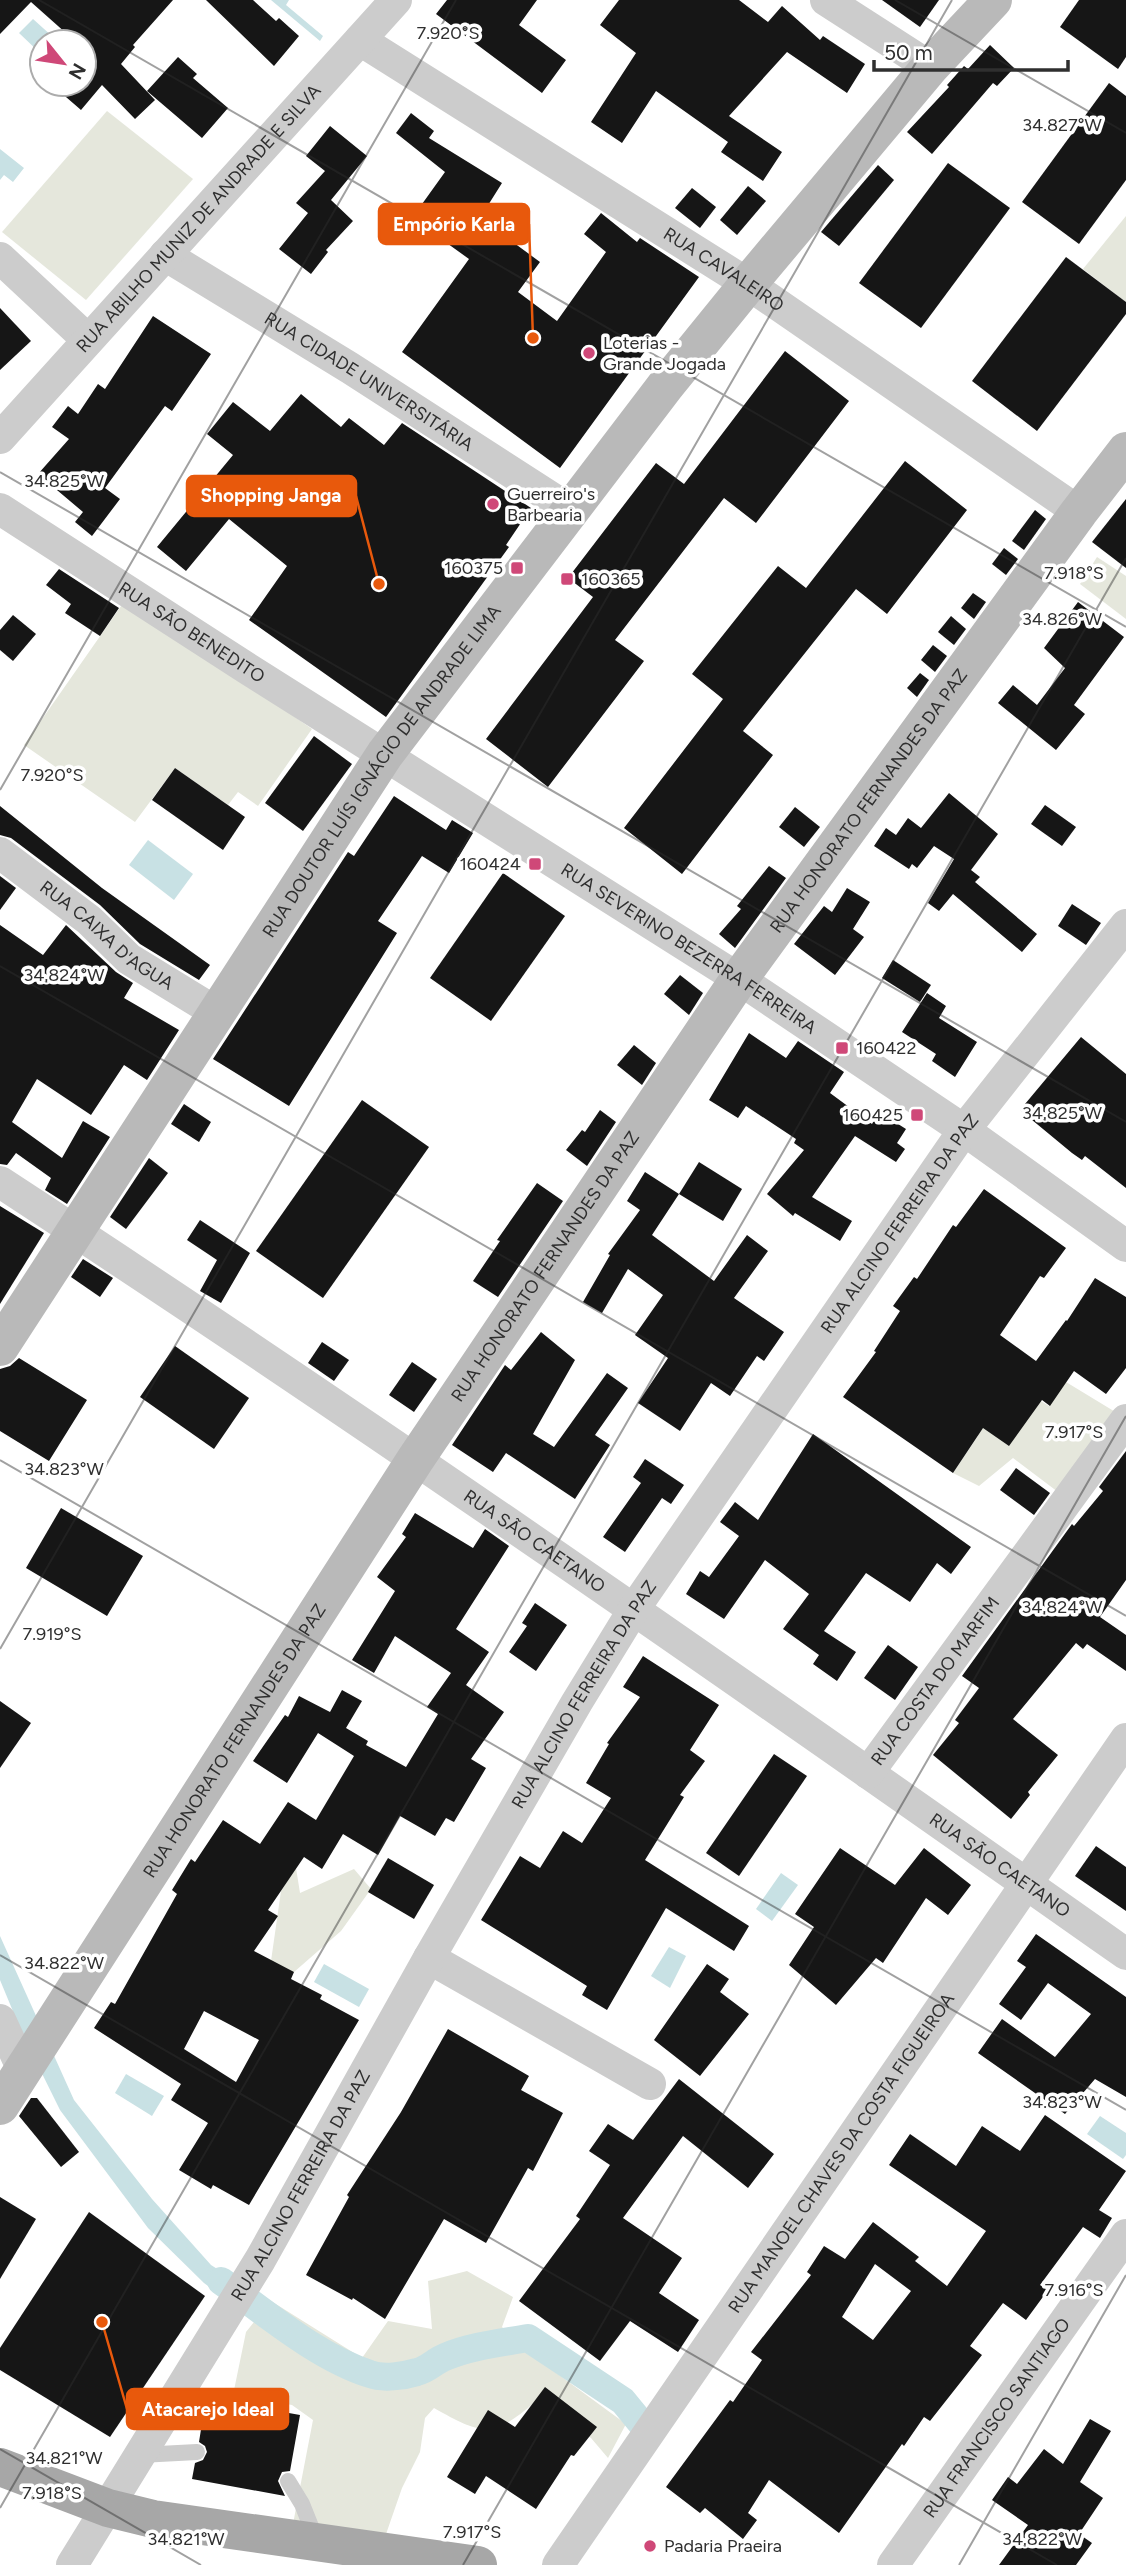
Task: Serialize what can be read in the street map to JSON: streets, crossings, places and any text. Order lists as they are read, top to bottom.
{
  "streets": {
    "main road": ["RUA DOUTOR LUÍS IGNÁCIO DE ANDRADE LIMA", "RUA HONORATO FERNANDES DA PAZ"],
    "street": [
      "RUA ABILHO MUNIZ DE ANDRADE E SILVA",
      "RUA CAVALEIRO",
      "RUA CIDADE UNIVERSITÁRIA",
      "RUA SÃO BENEDITO",
      "RUA CAIXA D'AGUA",
      "RUA SEVERINO BEZERRA FERREIRA",
      "RUA ALCINO FERREIRA DA PAZ",
      "RUA SÃO CAETANO",
      "RUA COSTA DO MARFIM",
      "RUA MANOEL CHAVES DA COSTA FIGUEIROA",
      "RUA FRANCISCO SANTIAGO"
    ]
  },
  "crossings": [
    ["RUA ABILHO MUNIZ DE ANDRADE E SILVA", "RUA CAVALEIRO"],
    ["RUA ABILHO MUNIZ DE ANDRADE E SILVA", "RUA CIDADE UNIVERSITÁRIA"],
    ["RUA CAVALEIRO", "RUA DOUTOR LUÍS IGNÁCIO DE ANDRADE LIMA"],
    ["RUA CAVALEIRO", "RUA HONORATO FERNANDES DA PAZ"],
    ["RUA CIDADE UNIVERSITÁRIA", "RUA DOUTOR LUÍS IGNÁCIO DE ANDRADE LIMA"],
    ["RUA SÃO BENEDITO", "RUA DOUTOR LUÍS IGNÁCIO DE ANDRADE LIMA"],
    ["RUA SÃO BENEDITO", "RUA SEVERINO BEZERRA FERREIRA"],
    ["RUA DOUTOR LUÍS IGNÁCIO DE ANDRADE LIMA", "RUA CAIXA D'AGUA"],
    ["RUA DOUTOR LUÍS IGNÁCIO DE ANDRADE LIMA", "RUA SEVERINO BEZERRA FERREIRA"],
    ["RUA DOUTOR LUÍS IGNÁCIO DE ANDRADE LIMA", "RUA SÃO CAETANO"],
    ["RUA HONORATO FERNANDES DA PAZ", "RUA SEVERINO BEZERRA FERREIRA"],
    ["RUA HONORATO FERNANDES DA PAZ", "RUA SÃO CAETANO"],
    ["RUA SEVERINO BEZERRA FERREIRA", "RUA ALCINO FERREIRA DA PAZ"],
    ["RUA ALCINO FERREIRA DA PAZ", "RUA SÃO CAETANO"],
    ["RUA SÃO CAETANO", "RUA COSTA DO MARFIM"],
    ["RUA SÃO CAETANO", "RUA MANOEL CHAVES DA COSTA FIGUEIROA"]
  ],
  "places": {
    "other": [
      "Empório Karla",
      "Loterias - Grande Jogada",
      "Guerreiro's Barbearia",
      "Shopping Janga",
      "Atacarejo Ideal",
      "Padaria Praeira"
    ],
    "transit": [
      "160375",
      "160365",
      "160424",
      "160422",
      "160425"
    ]
  },
  "scale_bar": "50 m",
  "north": "bottom right",
  "coordinates": [
    "7.920°S",
    "34.827°W",
    "34.825°W",
    "7.918°S",
    "34.826°W",
    "34.824°W",
    "7.917°S",
    "34.823°W",
    "7.919°S",
    "34.822°W",
    "7.916°S",
    "34.821°W"
  ]
}
